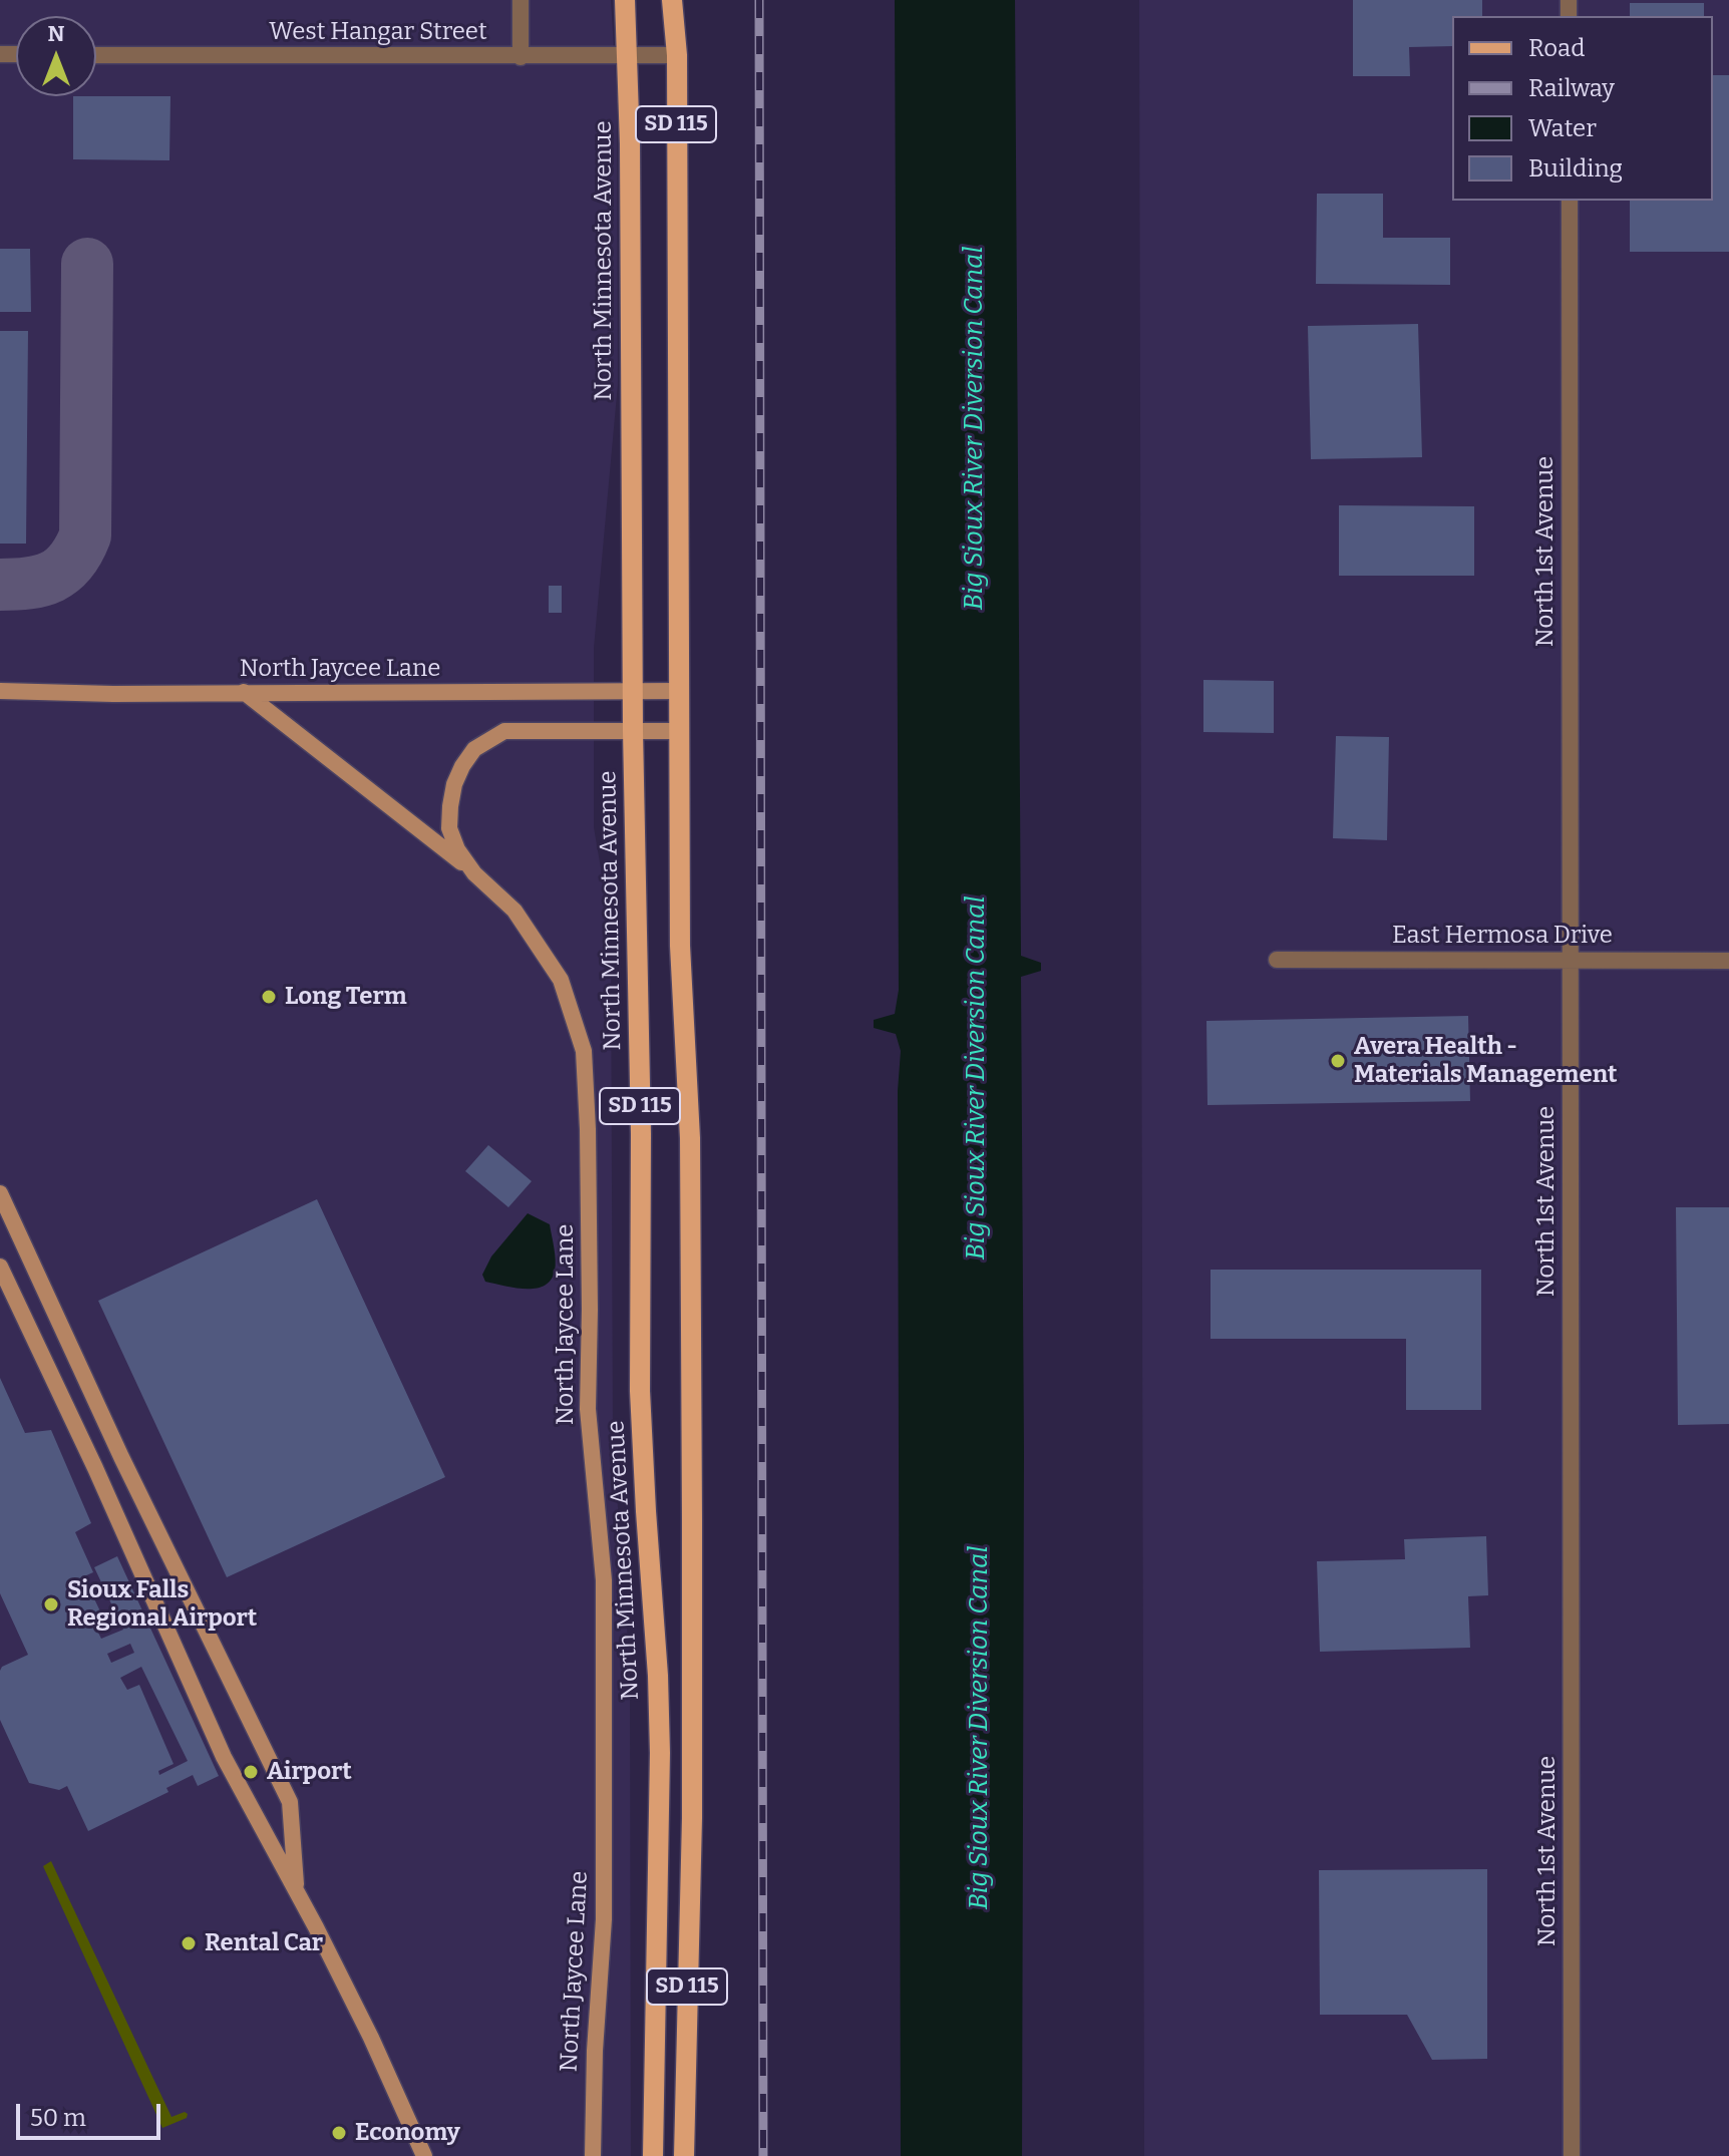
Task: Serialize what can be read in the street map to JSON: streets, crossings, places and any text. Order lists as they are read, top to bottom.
{
  "streets": {
    "main road": ["SD 115", "North Minnesota Avenue", "North Jaycee Lane"],
    "street": ["West Hangar Street", "North 1st Avenue", "East Hermosa Drive"]
  },
  "crossings": [
    ["West Hangar Street", "SD 115"],
    ["West Hangar Street", "North Minnesota Avenue"],
    ["SD 115", "North Jaycee Lane"],
    ["North Minnesota Avenue", "North Jaycee Lane"],
    ["North 1st Avenue", "East Hermosa Drive"]
  ],
  "water": ["Big Sioux River Diversion Canal"],
  "places": [
    "Long Term",
    "Avera Health - Materials Management",
    "Sioux Falls Regional Airport",
    "Airport",
    "Rental Car",
    "Economy"
  ],
  "legend": [
    "Road",
    "Railway",
    "Water",
    "Building"
  ],
  "scale_bar": "50 m",
  "north": "top"
}
